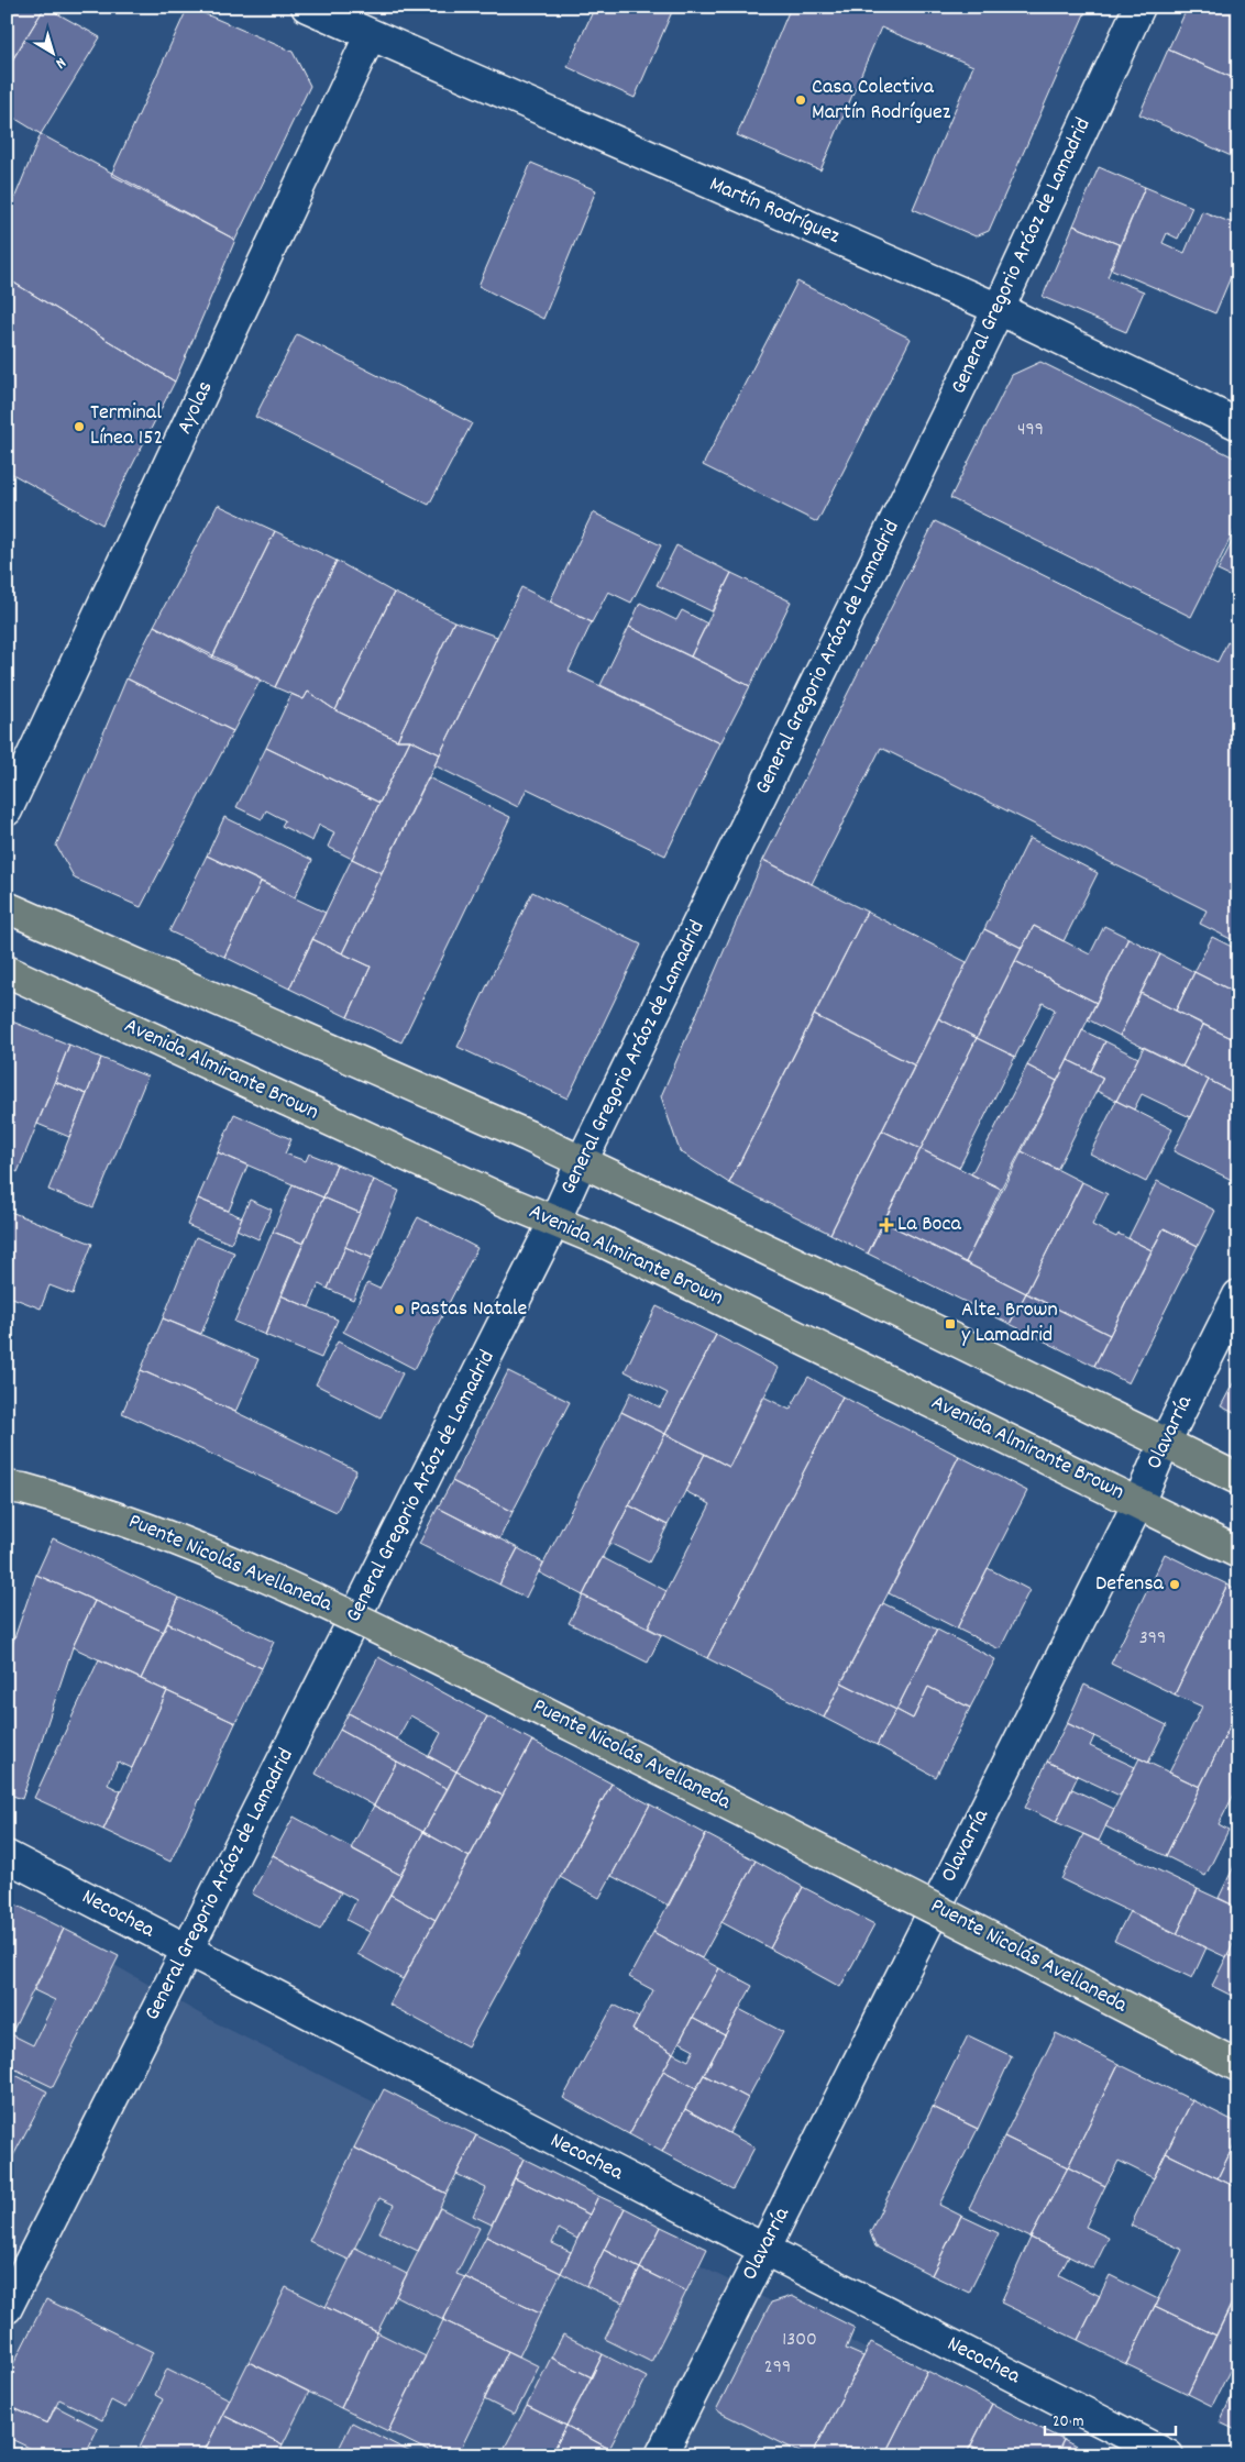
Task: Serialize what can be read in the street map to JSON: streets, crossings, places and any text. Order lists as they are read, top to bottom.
{
  "streets": {
    "main road": ["Avenida Almirante Brown", "Puente Nicolás Avellaneda"],
    "street": [
      "Martín Rodríguez",
      "General Gregorio Aráoz de Lamadrid",
      "Ayolas",
      "Olavarría",
      "Necochea"
    ]
  },
  "crossings": [
    ["Martín Rodríguez", "General Gregorio Aráoz de Lamadrid"],
    ["Martín Rodríguez", "Ayolas"],
    ["General Gregorio Aráoz de Lamadrid", "Avenida Almirante Brown"],
    ["General Gregorio Aráoz de Lamadrid", "Necochea"],
    ["Avenida Almirante Brown", "Olavarría"],
    ["Olavarría", "Necochea"]
  ],
  "places": {
    "other": [
      "Casa Colectiva Martín Rodríguez",
      "Terminal Línea 152",
      "Pastas Natale",
      "Defensa"
    ],
    "health": ["La Boca"],
    "transit": ["Alte. Brown y Lamadrid"]
  },
  "house_numbers": [
    "499",
    "399",
    "1300",
    "299"
  ],
  "scale_bar": "20 m",
  "north": "bottom right"
}
